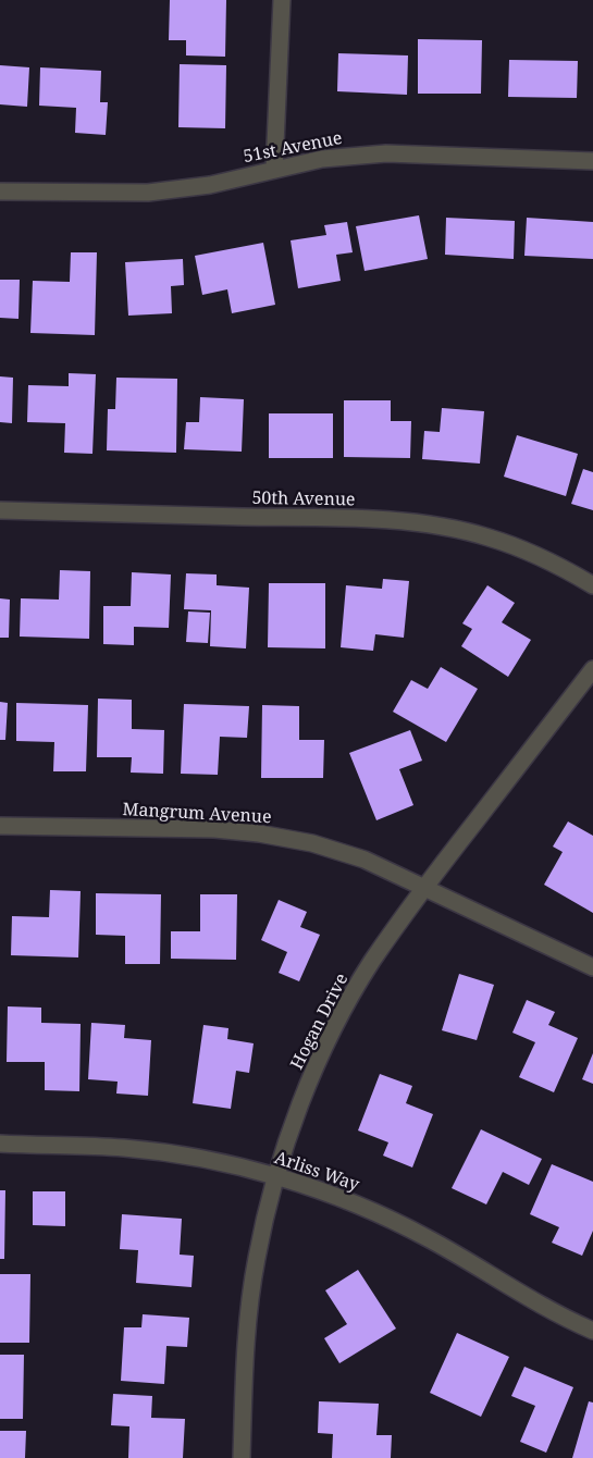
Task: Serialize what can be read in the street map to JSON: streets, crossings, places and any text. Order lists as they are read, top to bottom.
{
  "streets": {
    "street": [
      "51st Avenue",
      "50th Avenue",
      "Mangrum Avenue",
      "Hogan Drive",
      "Arliss Way"
    ]
  },
  "crossings": [
    ["Mangrum Avenue", "Hogan Drive"],
    ["Hogan Drive", "Arliss Way"]
  ]
}
